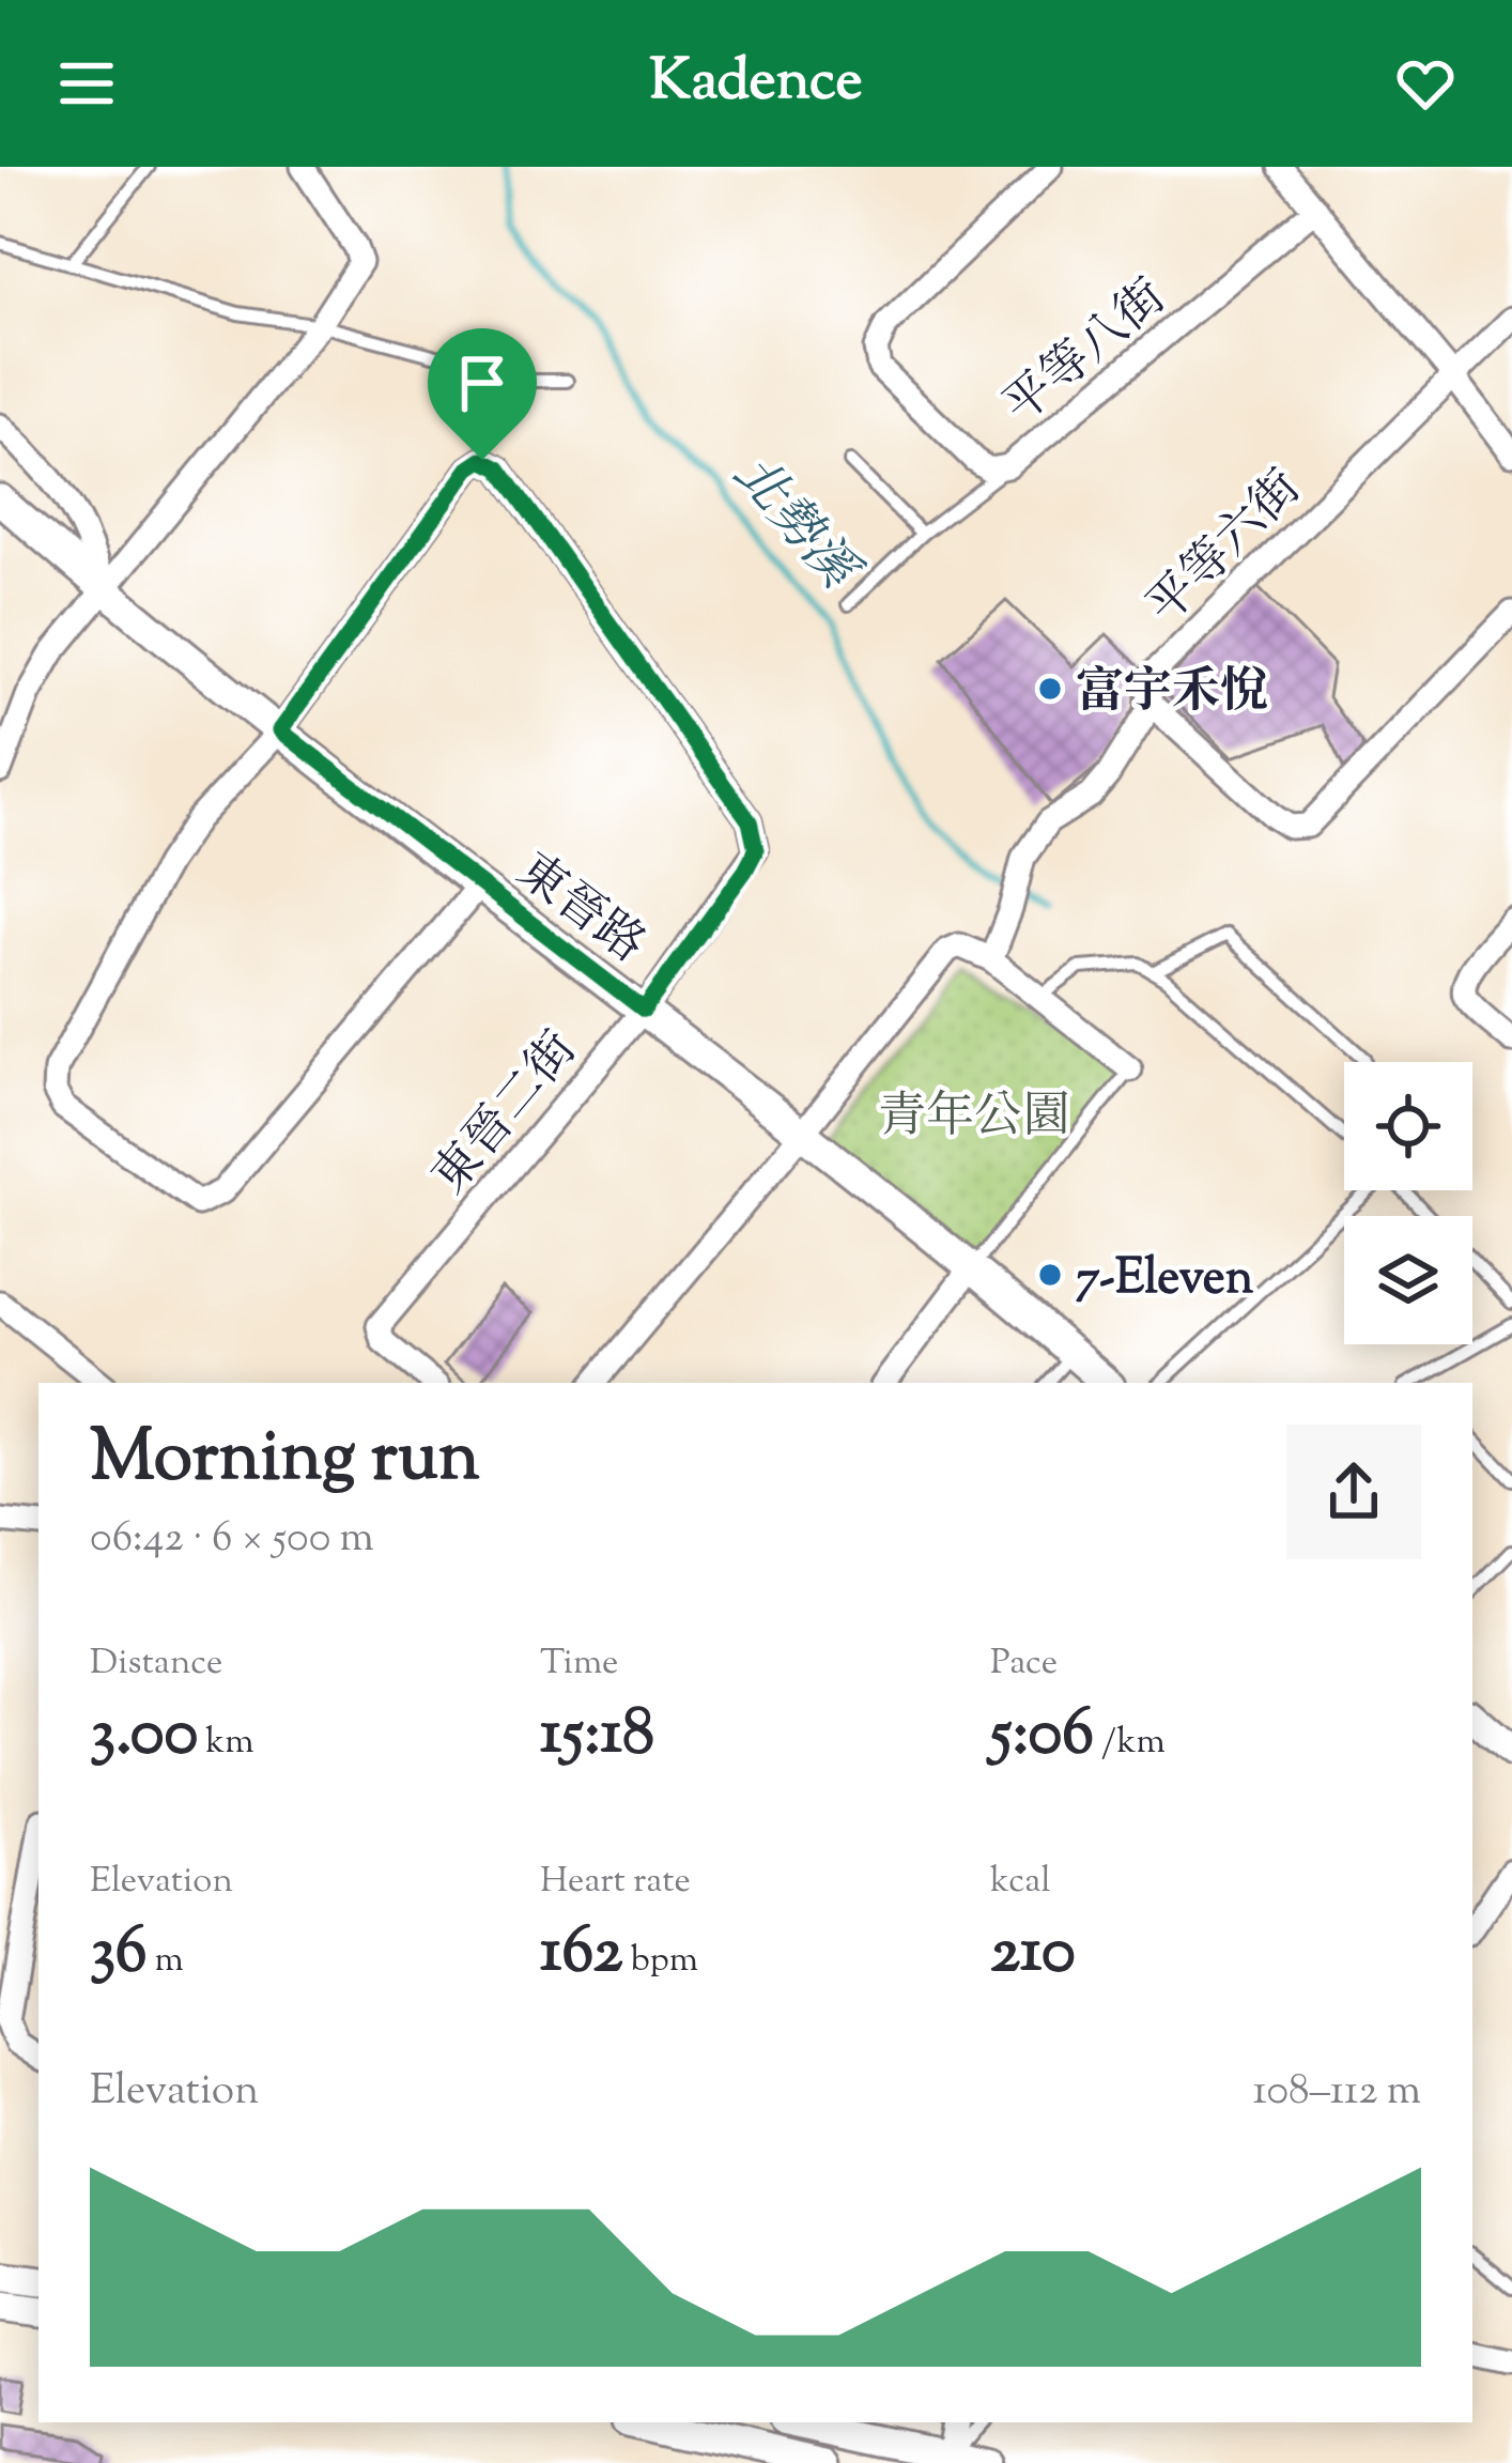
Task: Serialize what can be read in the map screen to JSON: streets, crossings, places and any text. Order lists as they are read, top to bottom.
{
  "streets": {
    "street": [
      "平等八街",
      "平等六街",
      "東晉路",
      "東晉二街"
    ]
  },
  "crossings": [
    ["東晉路", "東晉二街"]
  ],
  "water": ["北勢溪"],
  "parks": ["青年公園"],
  "places": ["富宇禾悅", "7-Eleven"],
  "page": {
    "header": "Kadence",
    "heading": ["Morning run", "06:42 · 6 × 500 m"],
    "stats": [
      ["Distance", "3.00 km"],
      ["Time", "15:18"],
      ["Pace", "5:06 /km"],
      ["Elevation", "36 m"],
      ["Heart rate", "162 bpm"],
      ["kcal", "210"]
    ],
    "chart": ["Elevation", "108–112 m"]
  }
}
